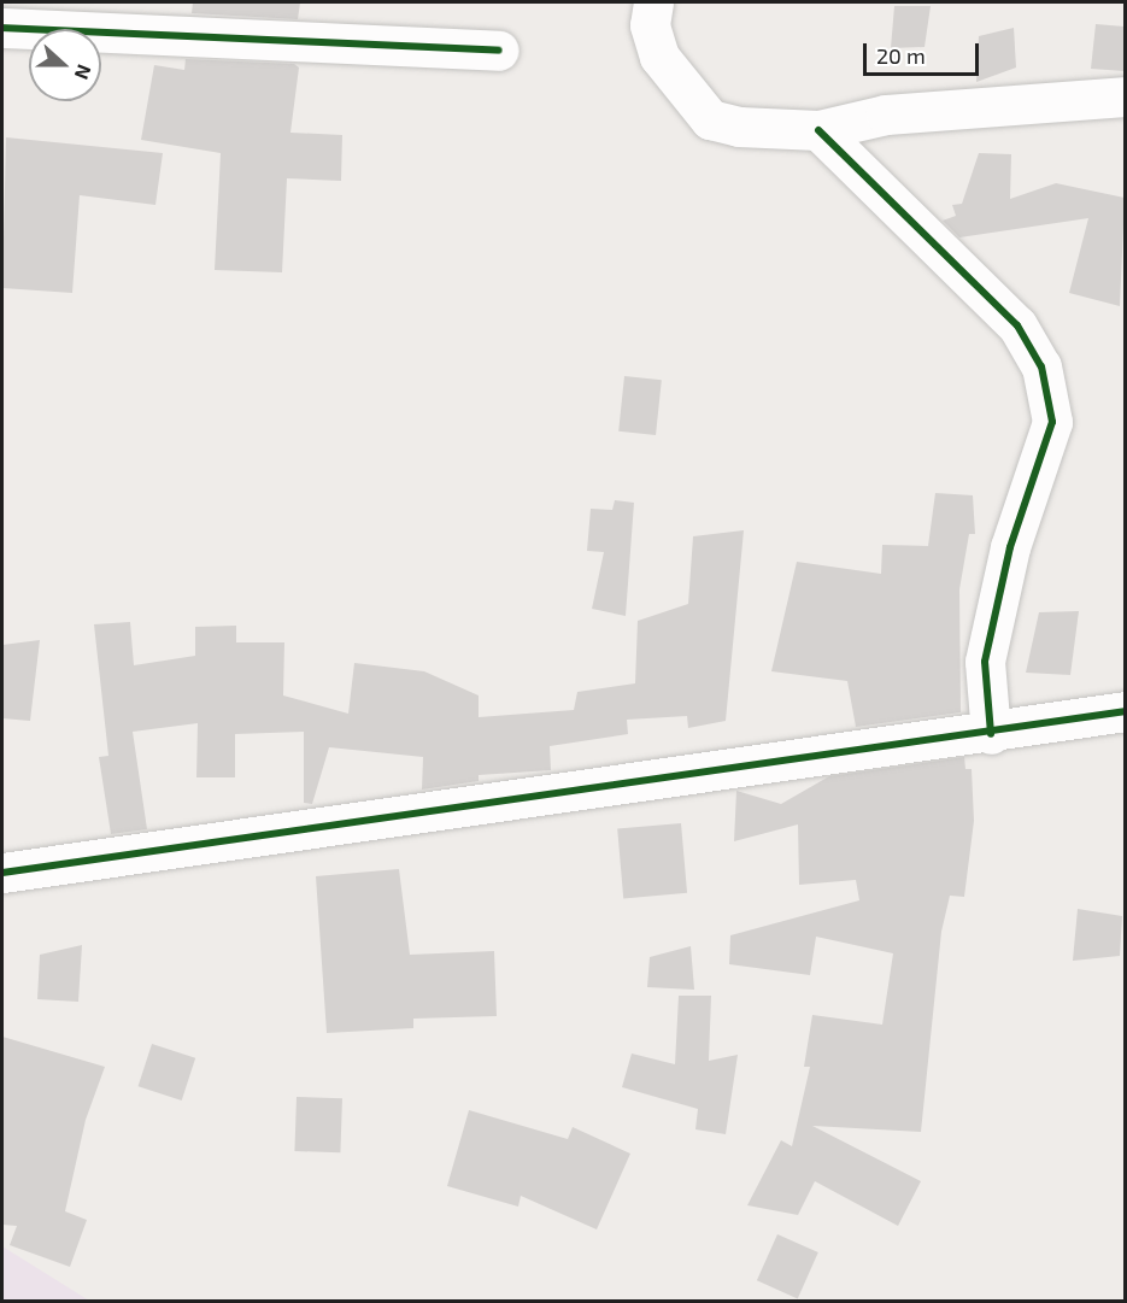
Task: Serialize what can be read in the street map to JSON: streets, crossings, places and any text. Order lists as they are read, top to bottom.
{
  "scale_bar": "20 m",
  "north": "right"
}
